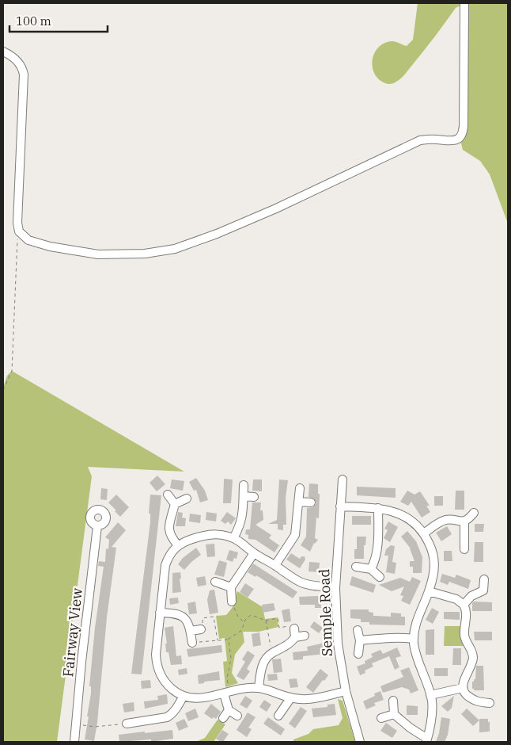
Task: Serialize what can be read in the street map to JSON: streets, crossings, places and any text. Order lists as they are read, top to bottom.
{
  "streets": {
    "street": ["Semple Road", "Fairway View"]
  },
  "scale_bar": "100 m"
}
